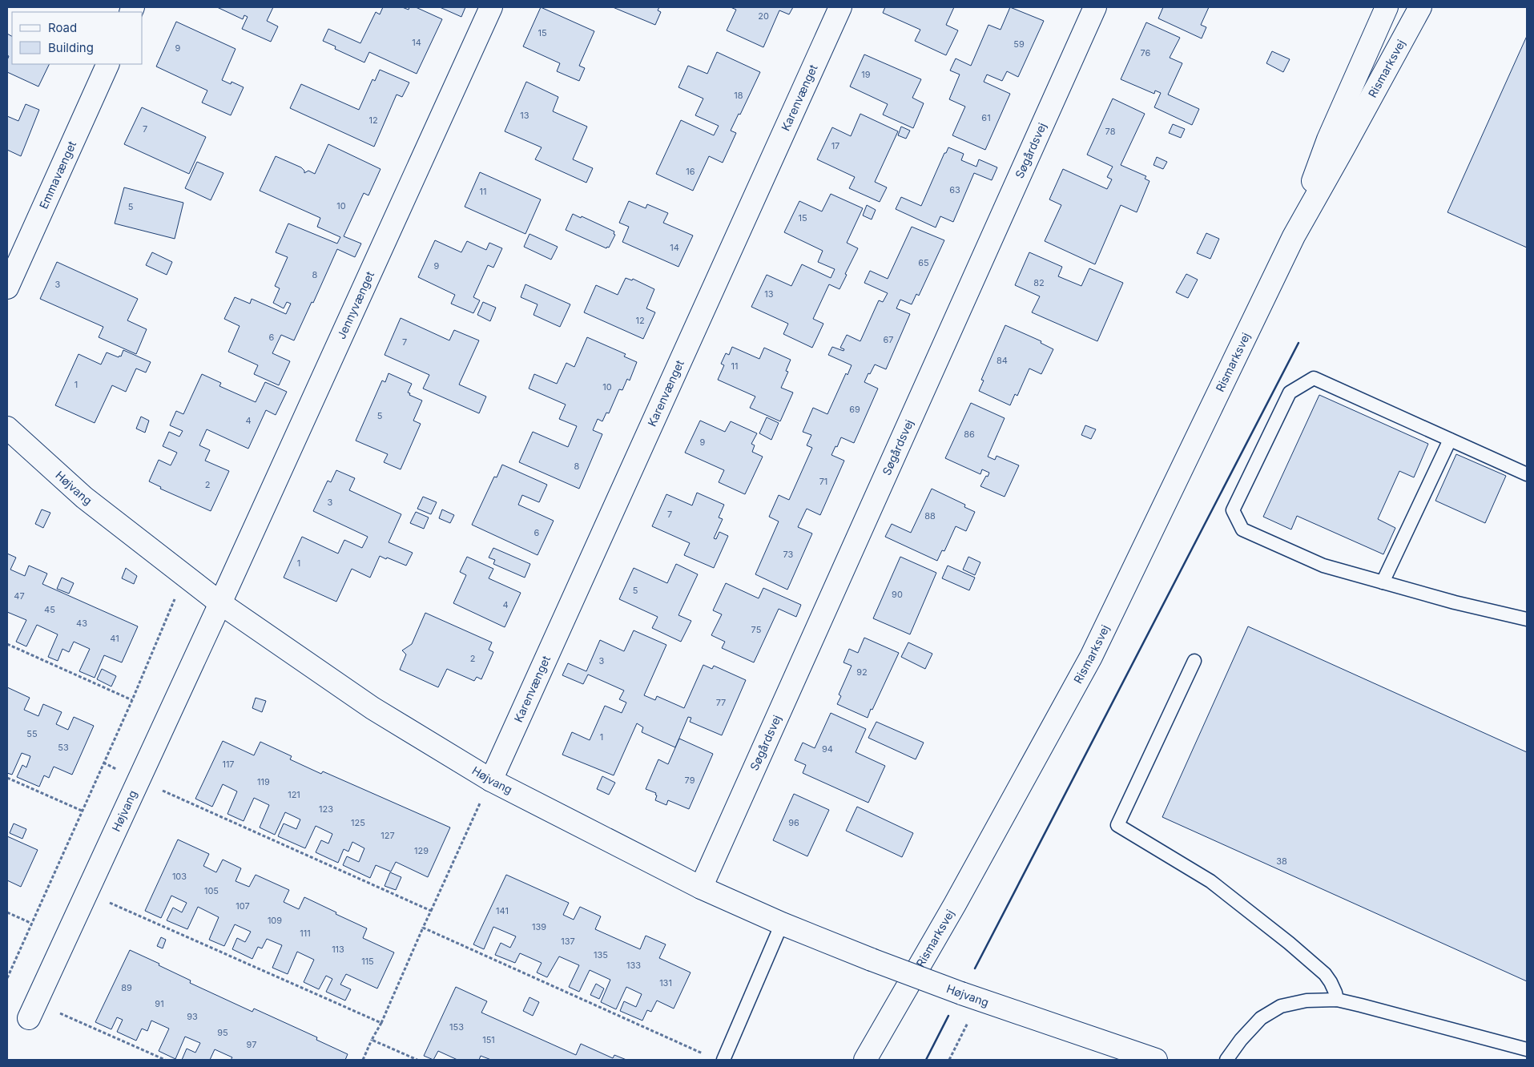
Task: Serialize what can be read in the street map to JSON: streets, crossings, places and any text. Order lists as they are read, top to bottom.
{
  "streets": {
    "street": [
      "Rismarksvej",
      "Karenvænget",
      "Søgårdsvej",
      "Emmavænget",
      "Jennyvænget",
      "Højvang"
    ]
  },
  "crossings": [
    ["Karenvænget", "Højvang"],
    ["Søgårdsvej", "Højvang"],
    ["Jennyvænget", "Højvang"]
  ],
  "house_numbers": [
    "20",
    "15",
    "14",
    "59",
    "9",
    "76",
    "19",
    "18",
    "13",
    "61",
    "12",
    "7",
    "78",
    "17",
    "16",
    "63",
    "11",
    "10",
    "5",
    "15",
    "14",
    "65",
    "9",
    "8",
    "82",
    "3",
    "13",
    "12",
    "6",
    "67",
    "7",
    "84",
    "11",
    "1",
    "10",
    "69",
    "5",
    "4",
    "86",
    "9",
    "8",
    "71",
    "2",
    "3",
    "7",
    "88",
    "6",
    "73",
    "1",
    "5",
    "90",
    "47",
    "4",
    "45",
    "43",
    "75",
    "41",
    "2",
    "3",
    "92",
    "77",
    "55",
    "1",
    "53",
    "94",
    "117",
    "79",
    "119",
    "121",
    "123",
    "125",
    "96",
    "127",
    "129",
    "38",
    "103",
    "105",
    "107",
    "141",
    "109",
    "139",
    "111",
    "137",
    "113",
    "135",
    "115",
    "133",
    "131",
    "89",
    "91",
    "93",
    "153",
    "95",
    "151",
    "97"
  ],
  "legend": ["Road", "Building"]
}
